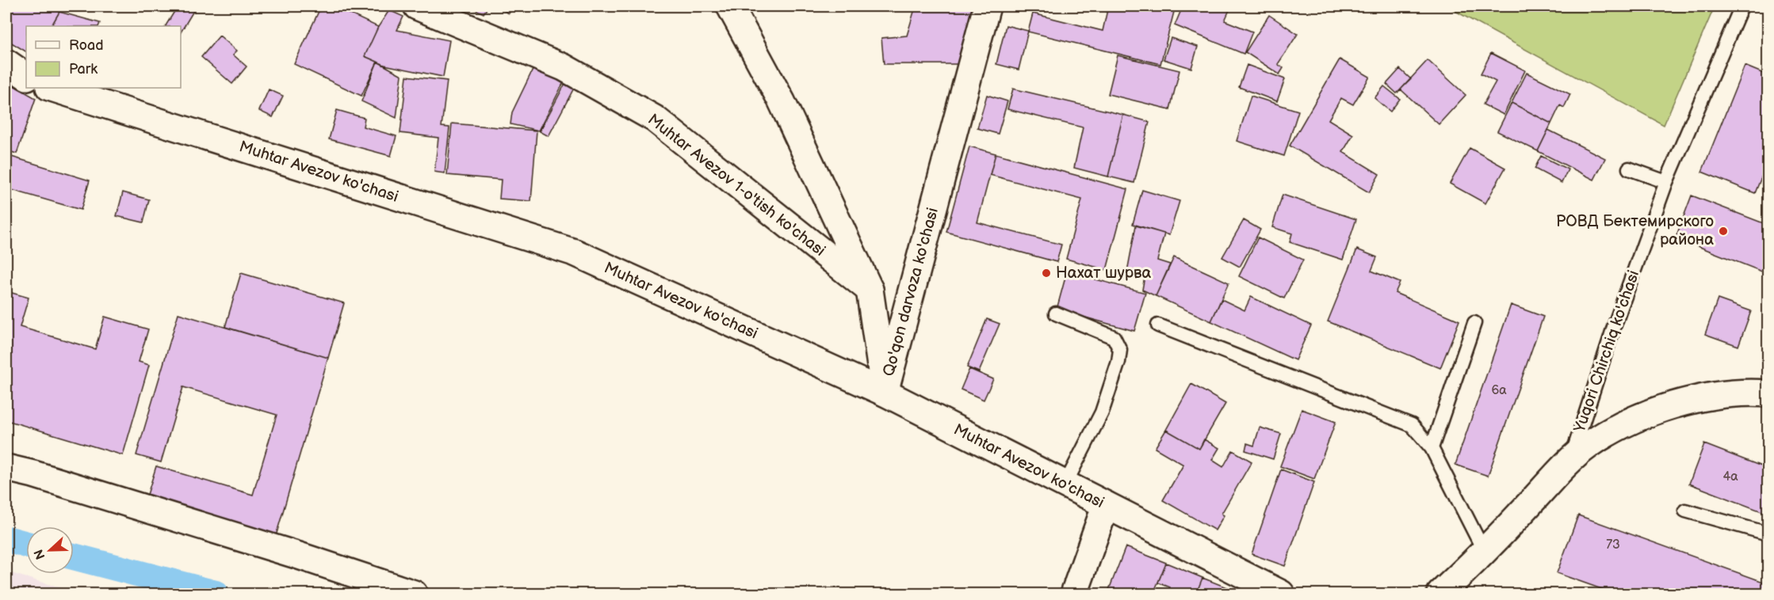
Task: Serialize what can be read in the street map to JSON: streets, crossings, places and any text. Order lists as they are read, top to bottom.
{
  "streets": {
    "street": [
      "Muhtar Avezov ko'chasi",
      "Muhtar Avezov 1-o'tish ko'chasi",
      "Qo'qon darvoza ko'chasi",
      "Yuqori Chirchiq ko'chasi"
    ]
  },
  "crossings": [
    ["Muhtar Avezov ko'chasi", "Qo'qon darvoza ko'chasi"],
    ["Muhtar Avezov 1-o'tish ko'chasi", "Qo'qon darvoza ko'chasi"]
  ],
  "places": ["РОВД Бектемирского района", "Нахат шурва"],
  "house_numbers": ["6а", "4а", "73"],
  "legend": ["Road", "Park"],
  "north": "left"
}
